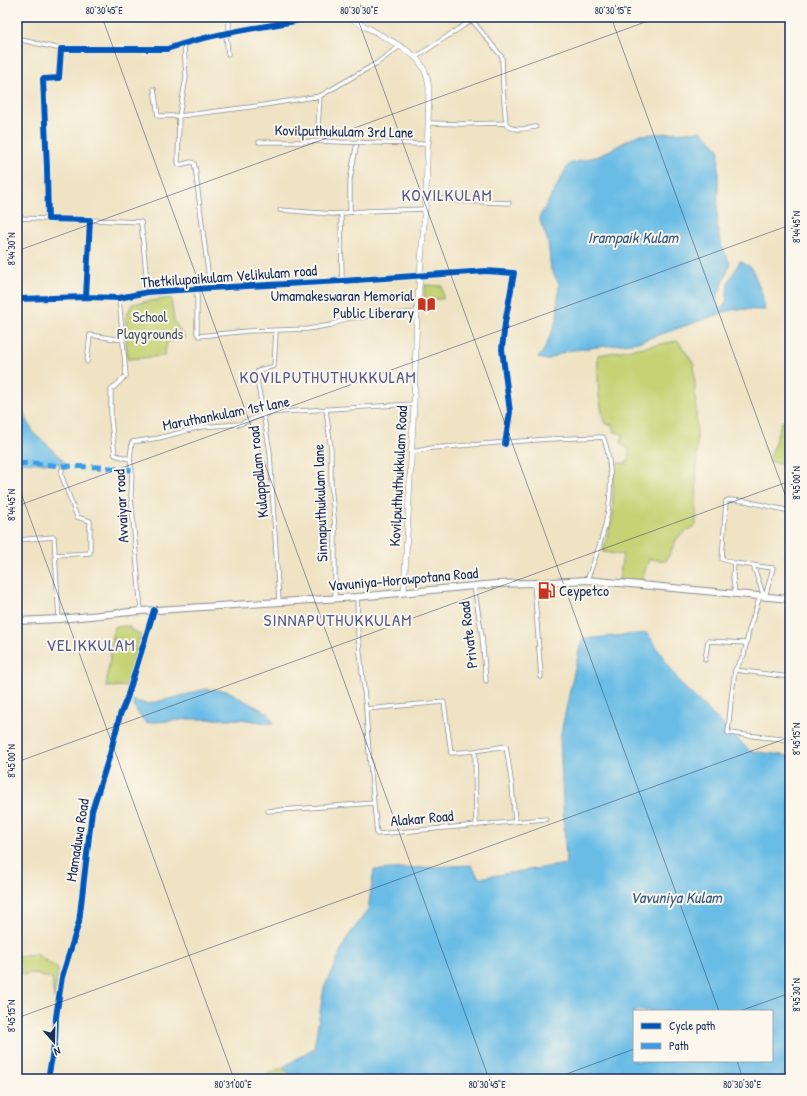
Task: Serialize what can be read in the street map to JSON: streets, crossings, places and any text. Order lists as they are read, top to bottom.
{
  "streets": {
    "highway": ["Vavuniya-Horowpotana Road"],
    "street": [
      "Kovilputhukulam 3rd Lane",
      "Thetkilupaikulam Velikulam road",
      "Maruthankulam 1st lane",
      "Kulappallam road",
      "Kovilputhuthukkulam Road",
      "Sinnaputhukulam lane",
      "Avvaiyar road",
      "Private Road",
      "Alakar Road",
      "Mamaduwa Road"
    ]
  },
  "crossings": [
    ["Kovilputhukulam 3rd Lane", "Kovilputhuthukkulam Road"],
    ["Thetkilupaikulam Velikulam road", "Kovilputhuthukkulam Road"],
    ["Thetkilupaikulam Velikulam road", "Avvaiyar road"],
    ["Maruthankulam 1st lane", "Kulappallam road"],
    ["Maruthankulam 1st lane", "Kovilputhuthukkulam Road"],
    ["Maruthankulam 1st lane", "Sinnaputhukulam lane"],
    ["Maruthankulam 1st lane", "Avvaiyar road"],
    ["Kulappallam road", "Vavuniya-Horowpotana Road"],
    ["Kovilputhuthukkulam Road", "Vavuniya-Horowpotana Road"],
    ["Sinnaputhukulam lane", "Vavuniya-Horowpotana Road"],
    ["Avvaiyar road", "Vavuniya-Horowpotana Road"],
    ["Vavuniya-Horowpotana Road", "Private Road"],
    ["Vavuniya-Horowpotana Road", "Alakar Road"],
    ["Vavuniya-Horowpotana Road", "Mamaduwa Road"]
  ],
  "districts": [
    "KOVILKULAM",
    "KOVILPUTHUTHUKKULAM",
    "SINNAPUTHUKKULAM",
    "VELIKKULAM"
  ],
  "water": ["Irampaik Kulam", "Vavuniya Kulam"],
  "parks": ["School Playgrounds"],
  "places": {
    "library": ["Umamakeswaran Memorial Public Liberary"],
    "fuel station": ["Ceypetco"]
  },
  "legend": ["Cycle path", "Path"],
  "north": "bottom",
  "coordinates": [
    "80°30'45\"E",
    "80°30'30\"E",
    "80°30'15\"E",
    "8°44'45\"N",
    "8°44'30\"N",
    "8°45'00\"N",
    "8°45'15\"N",
    "8°45'30\"N",
    "80°31'00\"E"
  ]
}
